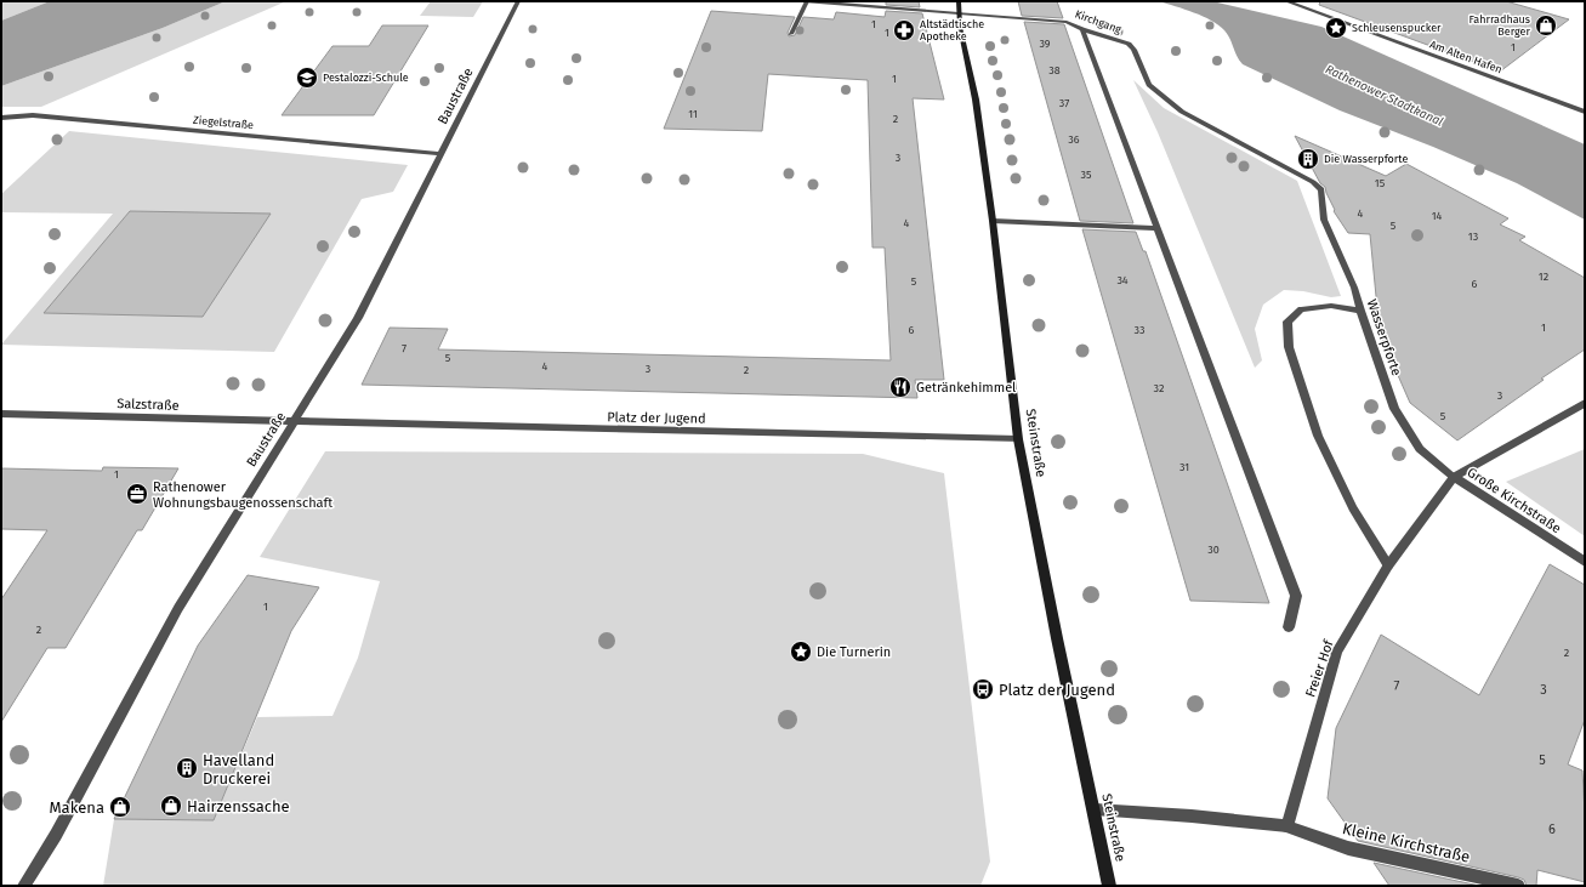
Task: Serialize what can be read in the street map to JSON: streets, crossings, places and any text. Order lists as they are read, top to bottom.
{
  "streets": {
    "main road": ["Steinstraße"],
    "street": [
      "Kirchgang",
      "Am Alten Hafen",
      "Baustraße",
      "Ziegelstraße",
      "Wasserpforte",
      "Salzstraße",
      "Platz der Jugend",
      "Große Kirchstraße",
      "Freier Hof",
      "Kleine Kirchstraße"
    ]
  },
  "crossings": [
    ["Kirchgang", "Wasserpforte"],
    ["Kirchgang", "Steinstraße"],
    ["Baustraße", "Ziegelstraße"],
    ["Baustraße", "Salzstraße"],
    ["Baustraße", "Platz der Jugend"],
    ["Wasserpforte", "Große Kirchstraße"],
    ["Wasserpforte", "Freier Hof"],
    ["Salzstraße", "Platz der Jugend"],
    ["Platz der Jugend", "Steinstraße"],
    ["Große Kirchstraße", "Freier Hof"],
    ["Freier Hof", "Kleine Kirchstraße"]
  ],
  "water": ["Rathenower Stadtkanal"],
  "places": {
    "shop": ["Fahrradhaus Berger", "Hairzenssache", "Makena"],
    "place": ["Schleusenspucker", "Die Turnerin"],
    "pharmacy": ["Altstädtische Apotheke"],
    "school or university": ["Pestalozzi-Schule"],
    "building": ["Die Wasserpforte", "Havelland Druckerei"],
    "restaurant": ["Getränkehimmel"],
    "office": ["Rathenower Wohnungsbaugenossenschaft"],
    "bus stop": ["Platz der Jugend"]
  },
  "house_numbers": [
    "1",
    "1",
    "39",
    "1",
    "38",
    "1",
    "37",
    "11",
    "2",
    "36",
    "3",
    "35",
    "15",
    "4",
    "14",
    "4",
    "5",
    "13",
    "12",
    "34",
    "5",
    "6",
    "1",
    "6",
    "33",
    "7",
    "5",
    "4",
    "3",
    "2",
    "32",
    "3",
    "5",
    "31",
    "1",
    "30",
    "1",
    "2",
    "2",
    "7",
    "3",
    "5",
    "6"
  ]
}
